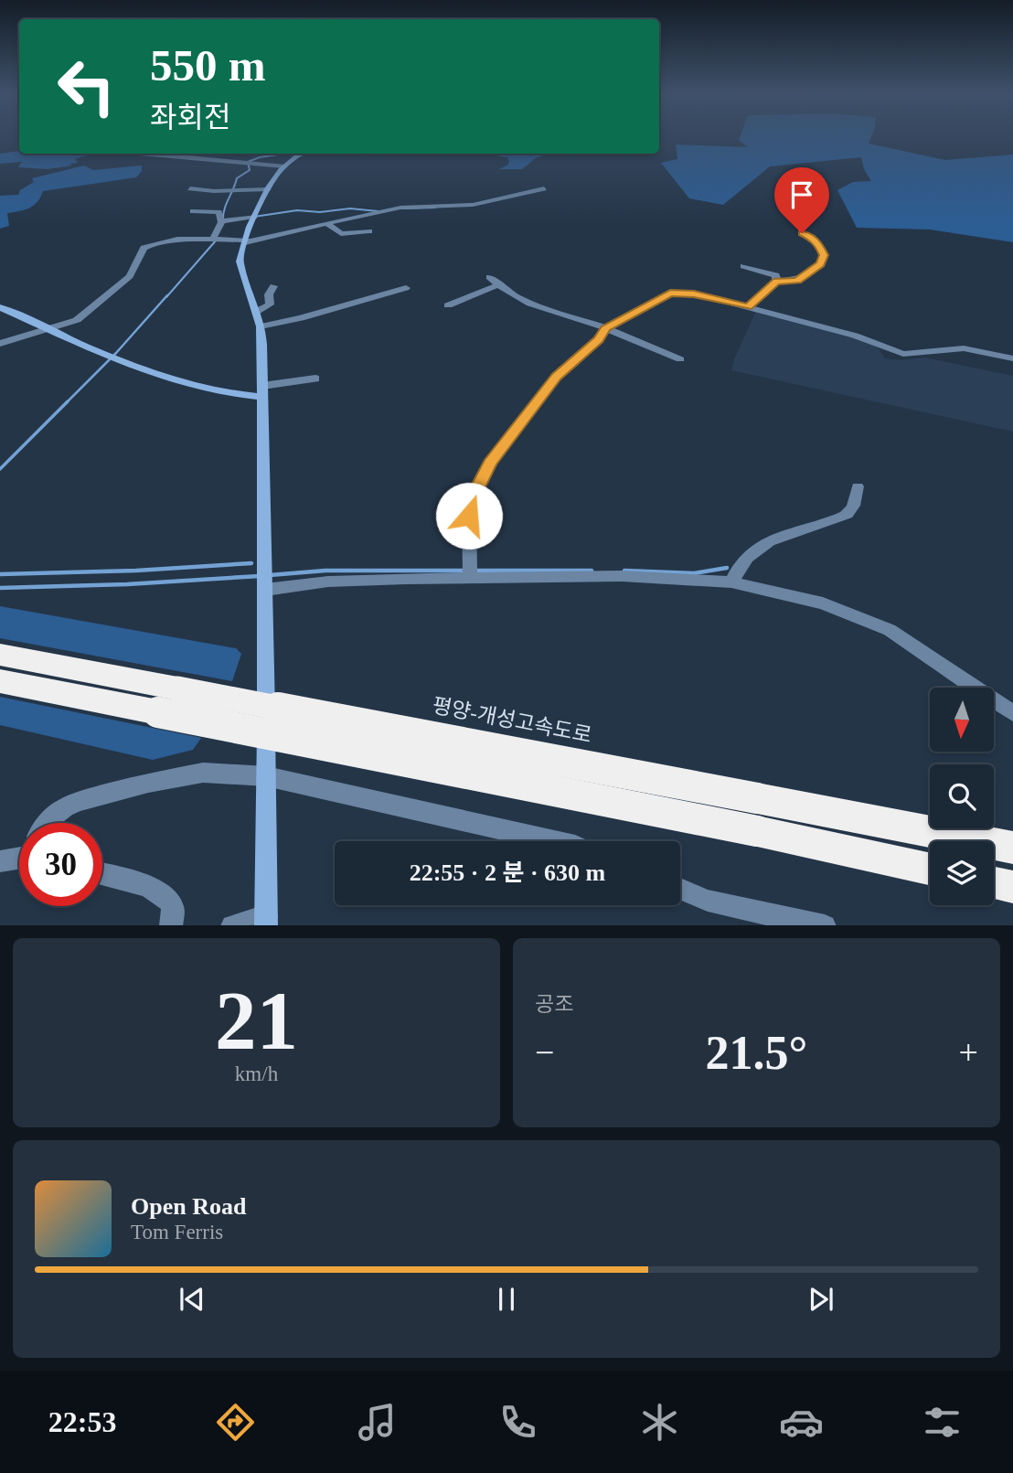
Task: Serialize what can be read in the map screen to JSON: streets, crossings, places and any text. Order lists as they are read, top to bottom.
{
  "streets": {
    "highway": ["평양-개성고속도로"]
  },
  "north": "bottom",
  "page": {
    "turn": ["550 m", "좌회전"],
    "limit": "30",
    "trip": "22:55 · 2 분 · 630 m",
    "tile": [
      ["21", "km/h"],
      "공조"
    ],
    "heat": ["−", "21.5°", "+"],
    "song": ["Open Road", "Tom Ferris"],
    "tabs": "22:53"
  }
}
